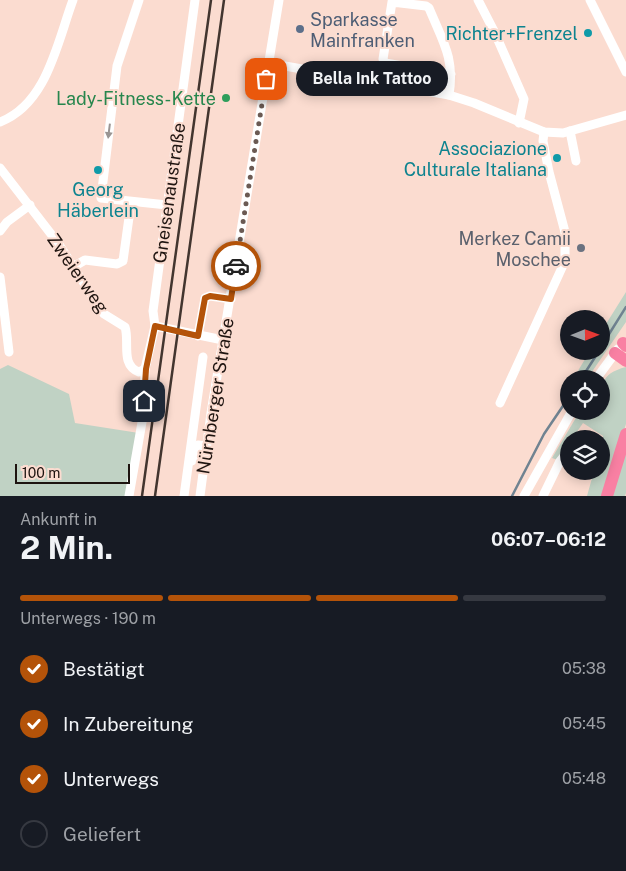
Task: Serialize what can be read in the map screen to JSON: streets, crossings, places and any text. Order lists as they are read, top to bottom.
{
  "streets": {
    "street": ["Gneisenaustraße", "Zweierweg", "Nürnberger Straße"]
  },
  "crossings": [
    ["Gneisenaustraße", "Zweierweg"]
  ],
  "places": [
    "Sparkasse Mainfranken",
    "Richter+Frenzel",
    "Bella Ink Tattoo",
    "Lady-Fitness-Kette",
    "Associazione Culturale Italiana",
    "Georg Häberlein",
    "Merkez Camii Moschee"
  ],
  "scale_bar": "100 m",
  "north": "right",
  "page": {
    "bubble": "Bella Ink Tattoo",
    "scale": "100 m",
    "heading": ["2 Min.", "Ankunft in", "06:07–06:12"],
    "bar": "Unterwegs · 190 m",
    "list": [
      ["Bestätigt", "05:38"],
      ["In Zubereitung", "05:45"],
      ["Unterwegs", "05:48"],
      "Geliefert"
    ]
  }
}
